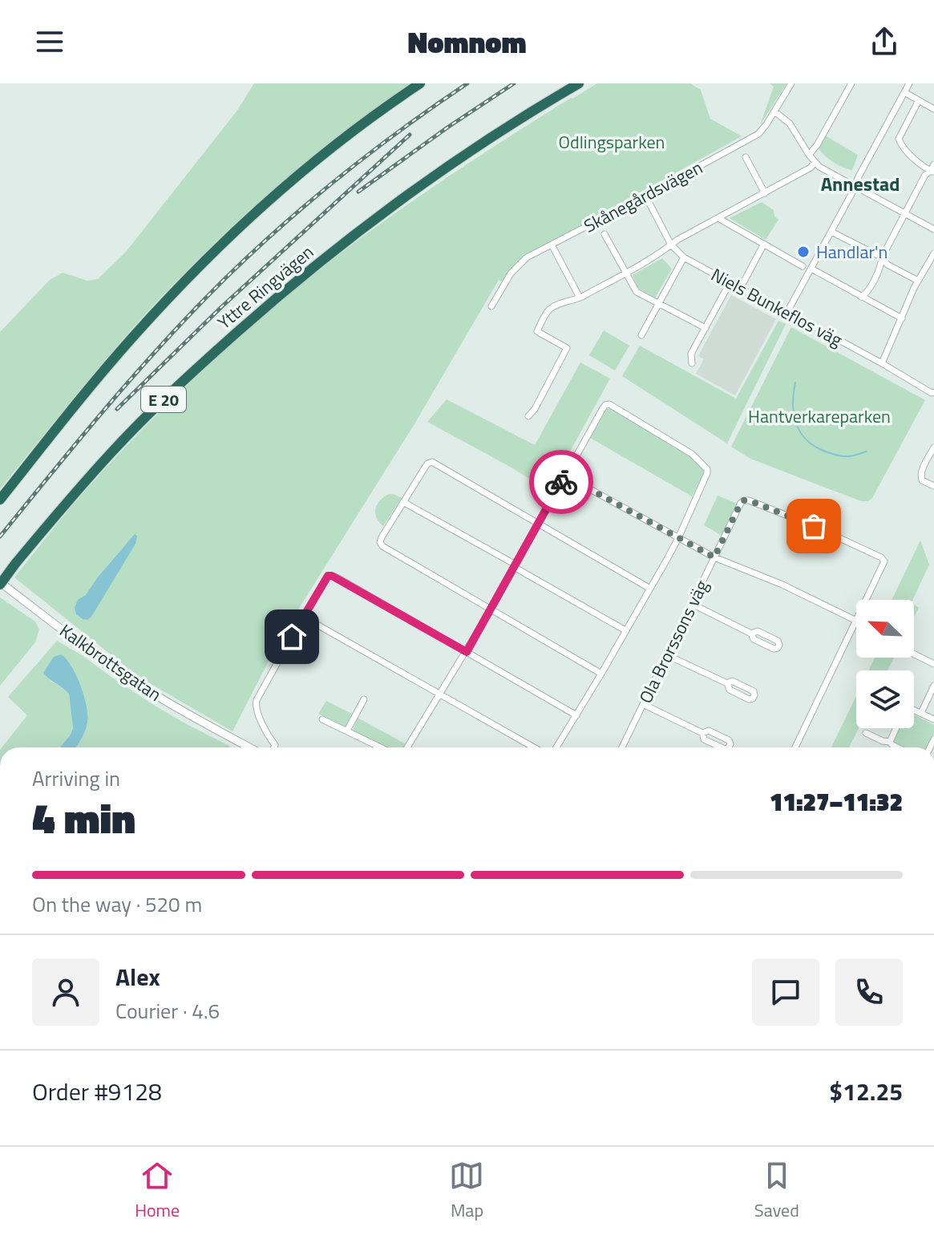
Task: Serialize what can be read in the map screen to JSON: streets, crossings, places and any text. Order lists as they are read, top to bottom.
{
  "streets": {
    "highway": ["Yttre Ringvägen", "E 20"],
    "street": [
      "Skånegårdsvägen",
      "Niels Bunkeflos väg",
      "Ola Brorssons väg",
      "Kalkbrottsgatan"
    ]
  },
  "crossings": [
    ["Skånegårdsvägen", "Niels Bunkeflos väg"],
    ["Yttre Ringvägen", "Kalkbrottsgatan"]
  ],
  "districts": ["Annestad"],
  "parks": ["Odlingsparken", "Hantverkareparken"],
  "places": ["Handlar'n"],
  "north": "top left",
  "page": {
    "header": "Nomnom",
    "heading": ["4 min", "Arriving in", "11:27–11:32"],
    "panel": [
      "Alex",
      "Courier · 4.6",
      "Order #9128",
      "$12.25"
    ],
    "bar": "On the way · 520 m",
    "tabs": ["Home", "Map", "Saved"]
  }
}
